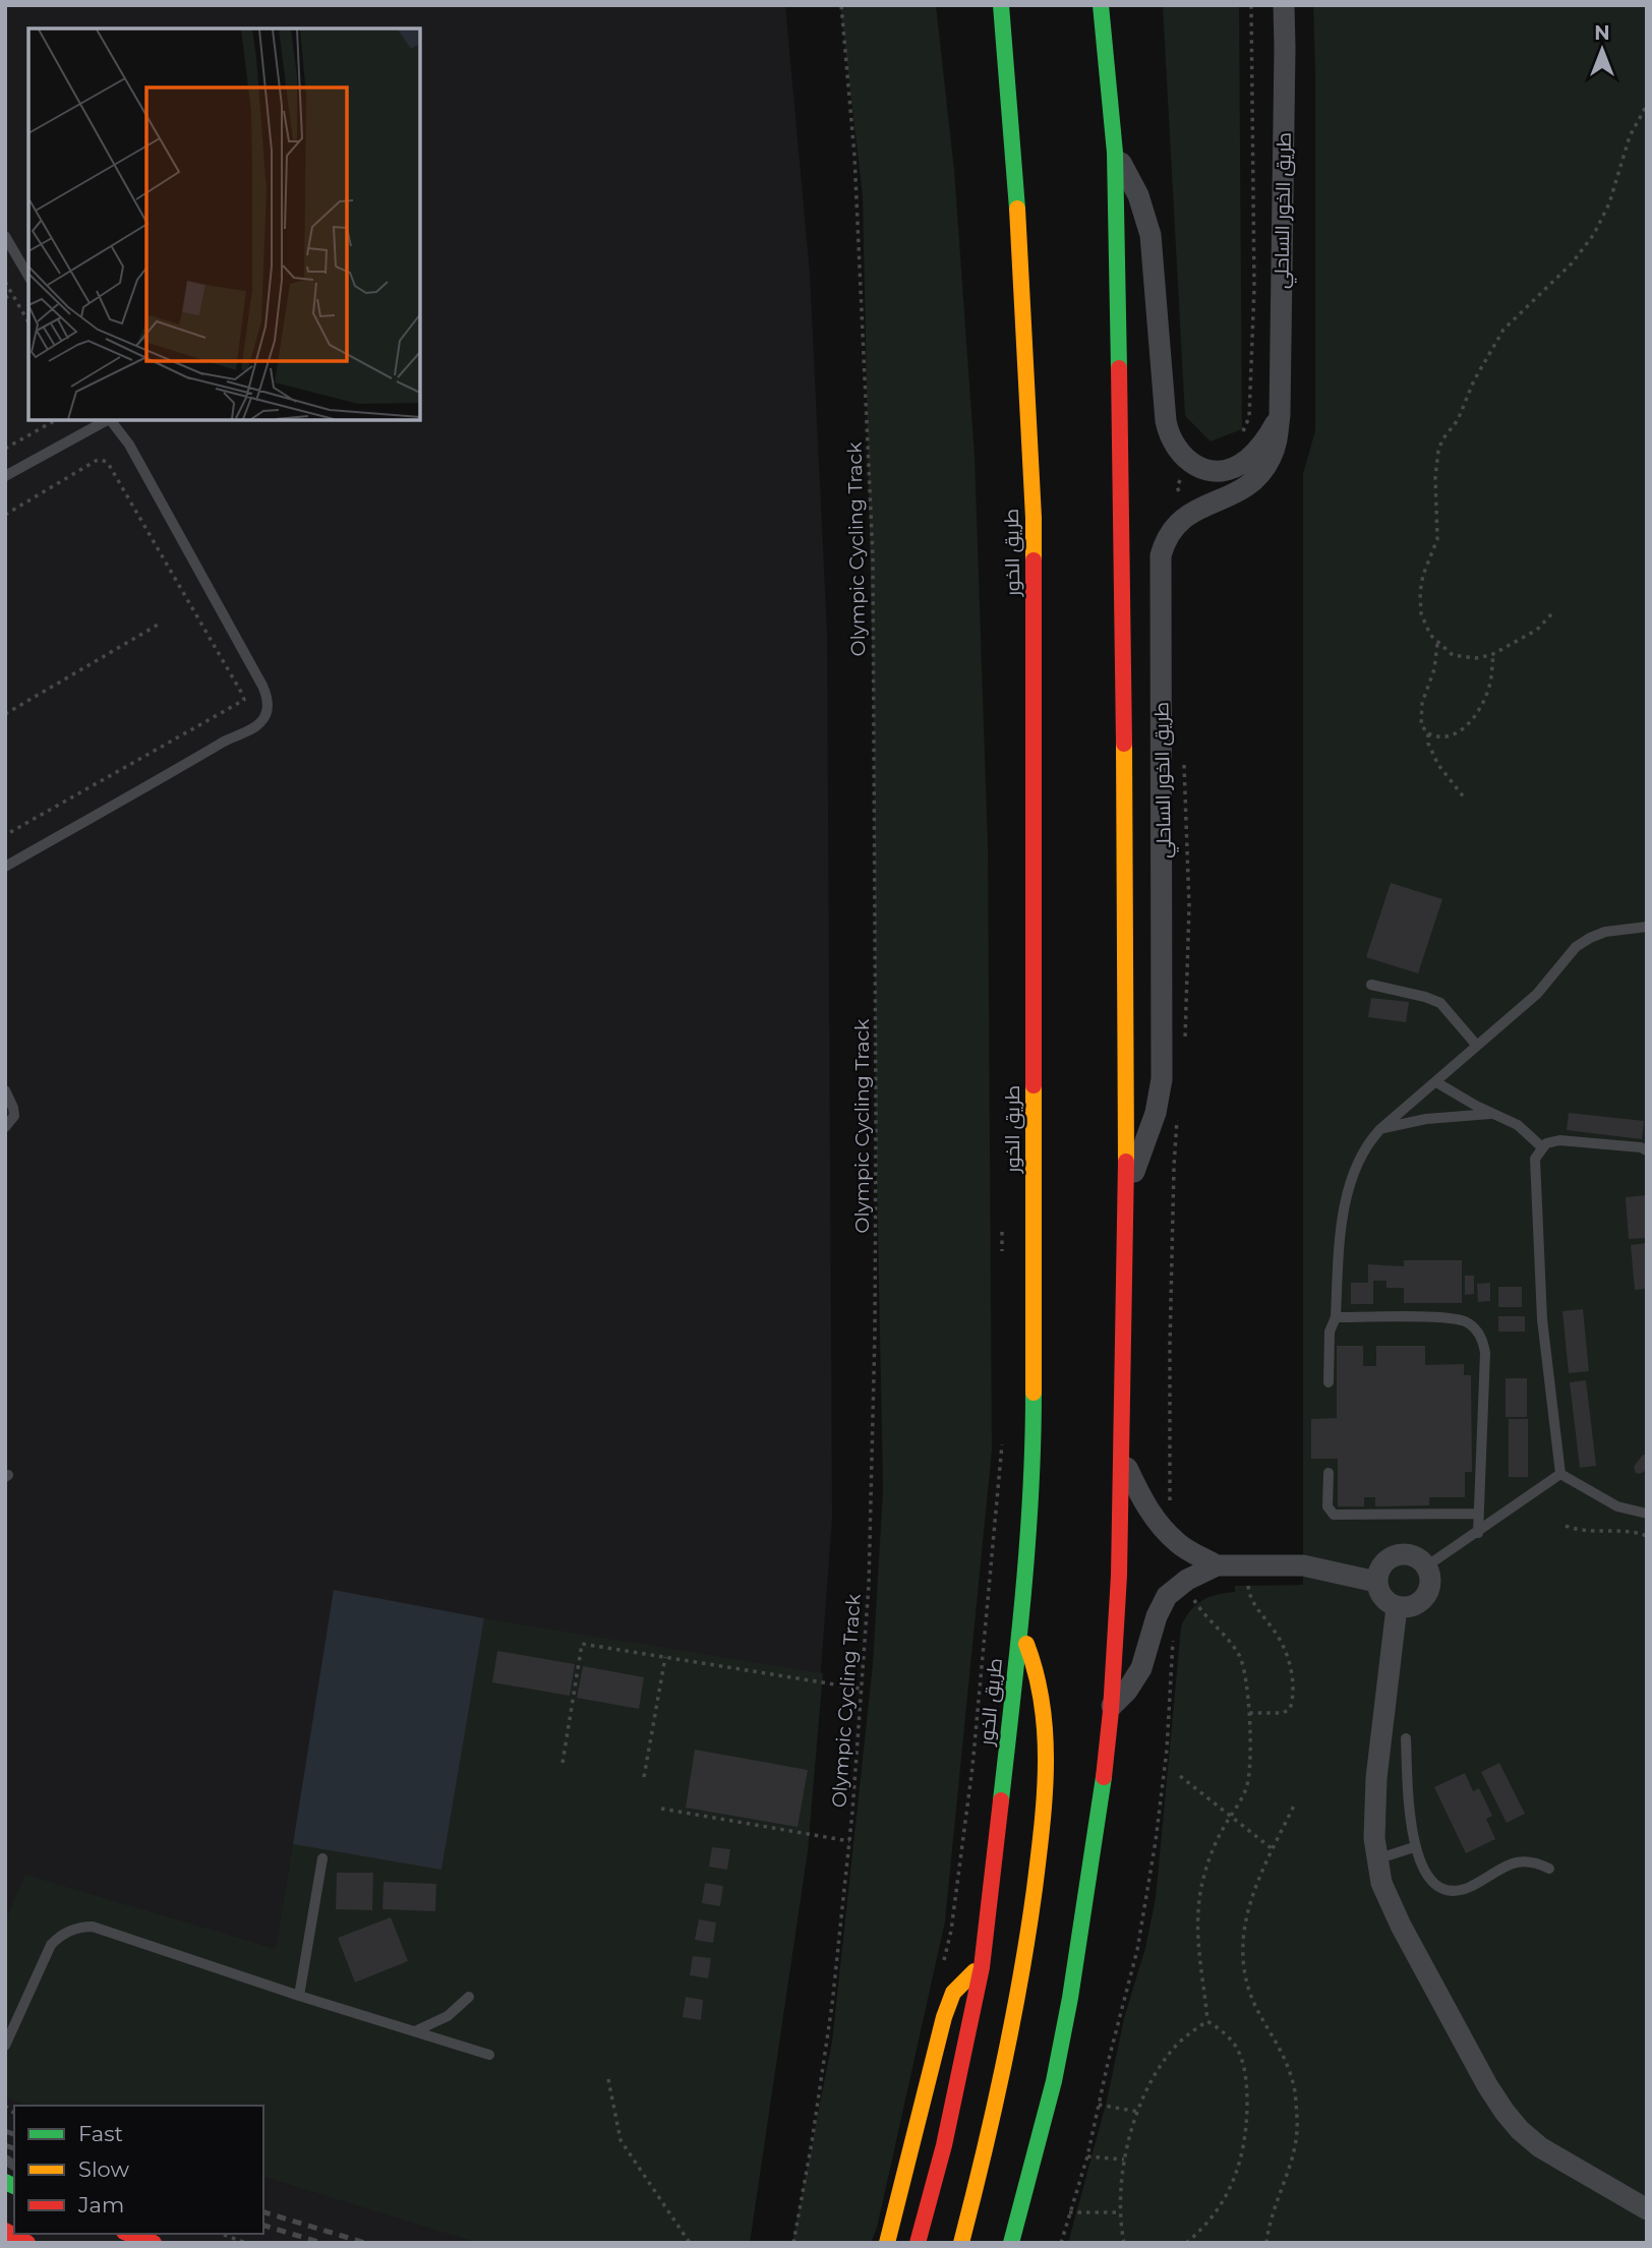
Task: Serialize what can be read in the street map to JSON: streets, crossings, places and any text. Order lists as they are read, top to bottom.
{
  "streets": {
    "main road": ["طريق الخور"],
    "street": ["طريق الخور الساحلي"],
    "path": ["Olympic Cycling Track"]
  },
  "legend": ["Fast", "Slow", "Jam"],
  "north": "top"
}
